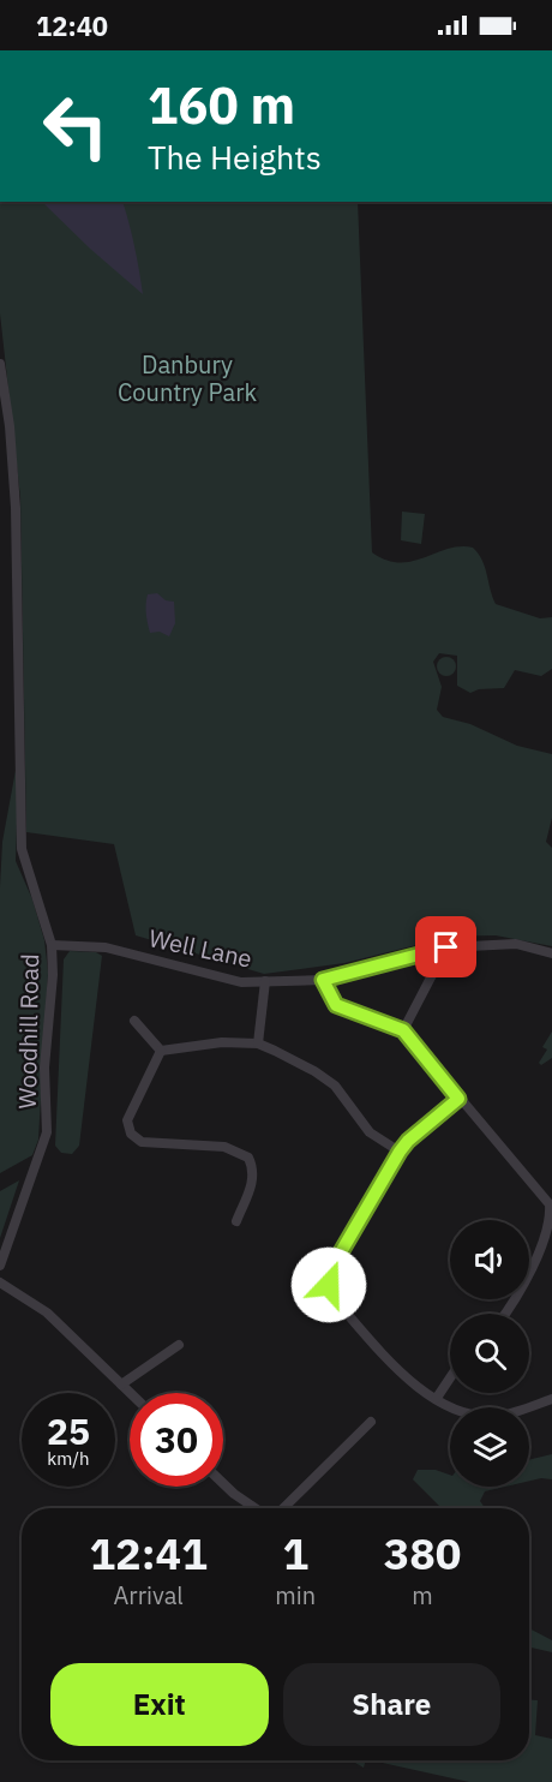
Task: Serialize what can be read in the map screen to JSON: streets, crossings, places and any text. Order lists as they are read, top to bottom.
{
  "streets": {
    "street": ["Well Lane", "Woodhill Road"]
  },
  "crossings": [
    ["Well Lane", "Woodhill Road"]
  ],
  "parks": ["Danbury Country Park"],
  "page": {
    "status": "12:40",
    "turn": ["160 m", "The Heights"],
    "speed": "25 km/h",
    "limit": "30",
    "eta": [
      "12:41",
      "Arrival",
      "1",
      "min",
      "380",
      "m"
    ],
    "buttons": ["Exit", "Share"]
  }
}
